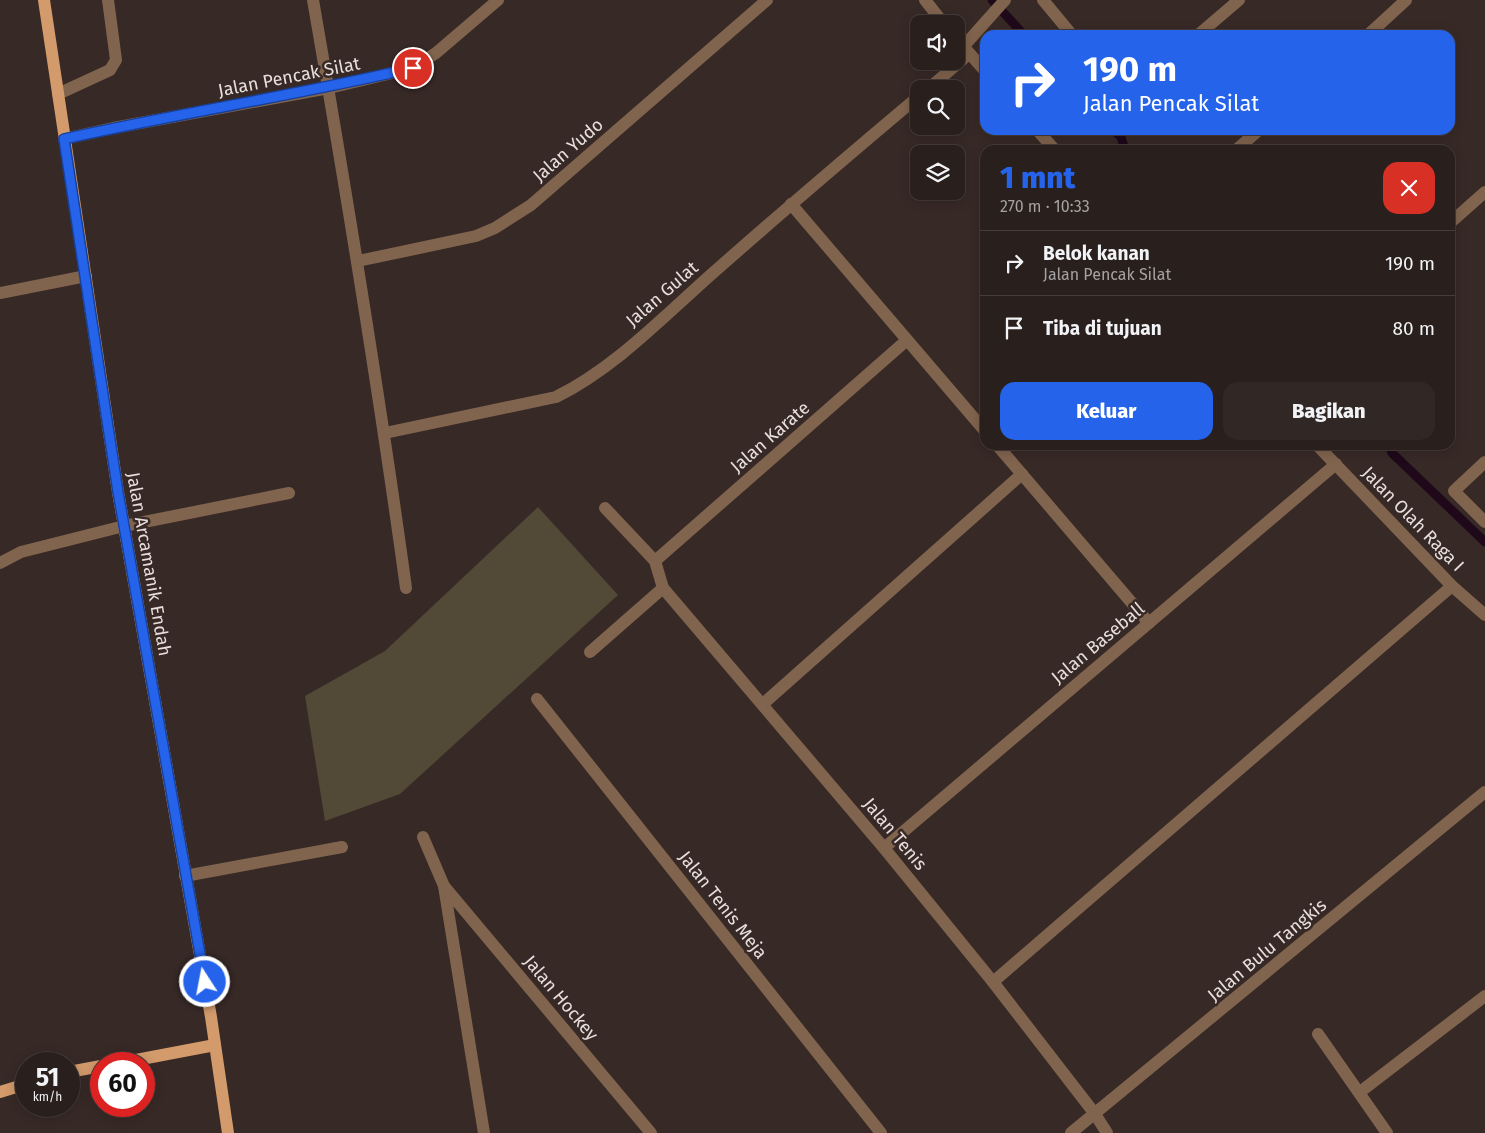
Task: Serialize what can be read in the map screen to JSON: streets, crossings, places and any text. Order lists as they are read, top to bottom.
{
  "streets": {
    "main road": ["Jalan Arcamanik Endah"],
    "street": [
      "Jalan Pencak Silat",
      "Jalan Yudo",
      "Jalan Gulat",
      "Jalan Karate",
      "Jalan Olah Raga I",
      "Jalan Baseball",
      "Jalan Tenis",
      "Jalan Tenis Meja",
      "Jalan Bulu Tangkis",
      "Jalan Hockey"
    ]
  },
  "crossings": [
    ["Jalan Pencak Silat", "Jalan Arcamanik Endah"],
    ["Jalan Karate", "Jalan Tenis"],
    ["Jalan Olah Raga I", "Jalan Baseball"],
    ["Jalan Baseball", "Jalan Tenis"],
    ["Jalan Tenis", "Jalan Bulu Tangkis"]
  ],
  "page": {
    "turn": ["190 m", "Jalan Pencak Silat"],
    "heading": ["1 mnt", "270 m · 10:33"],
    "list": [
      {
        "name": "Belok kanan",
        "note": "Jalan Pencak Silat",
        "value": "190 m"
      },
      {
        "name": "Tiba di tujuan",
        "value": "80 m"
      }
    ],
    "buttons": ["Keluar", "Bagikan"],
    "speed": "51 km/h",
    "limit": "60"
  }
}
